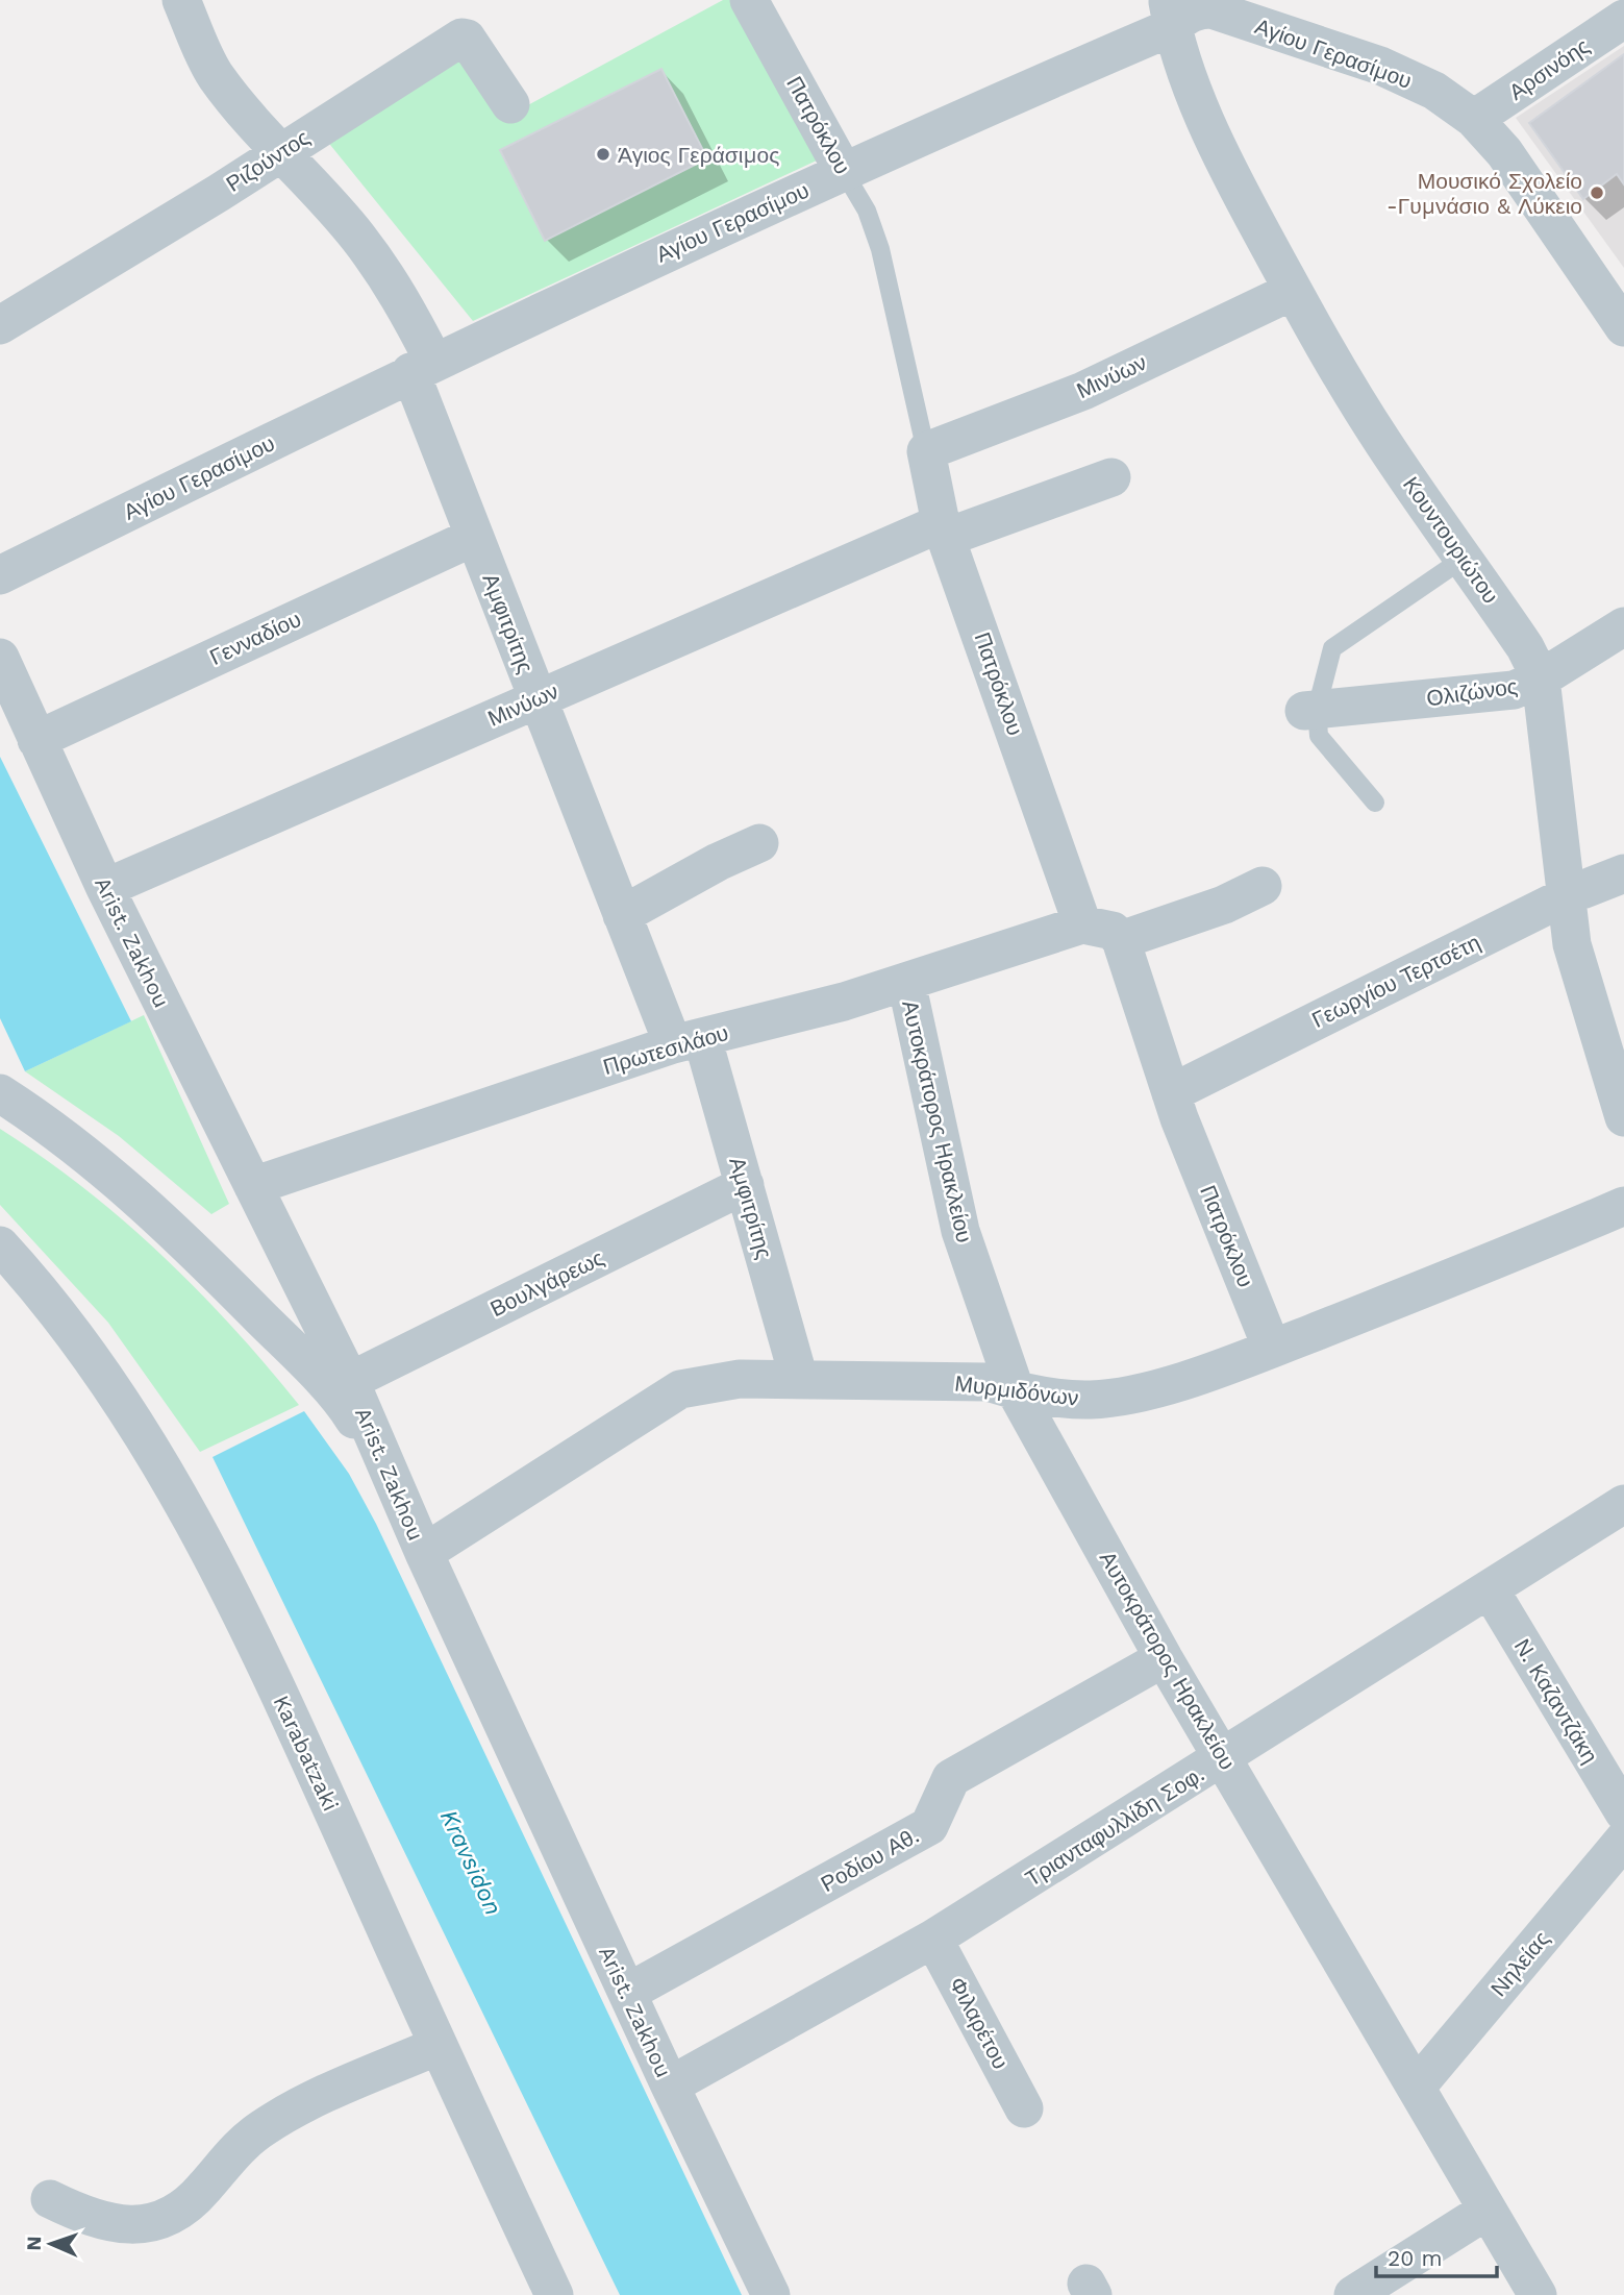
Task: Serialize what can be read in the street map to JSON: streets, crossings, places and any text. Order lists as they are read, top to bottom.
{
  "streets": {
    "street": [
      "Αγίου Γερασίμου",
      "Αρσινόης",
      "Πατρόκλου",
      "Ριζούντος",
      "Μινύων",
      "Κουντουριώτου",
      "Αμφιτρίτης",
      "Γενναδίου",
      "Ολιζώνος",
      "Arist. Zakhou",
      "Γεωργίου Τερτσέτη",
      "Πρωτεσιλάου",
      "Αυτοκράτορος Ηρακλείου",
      "Βουλγάρεως",
      "Μυρμιδόνων",
      "Ν. Καζαντζάκη",
      "Karabatzaki",
      "Τριανταφυλλίδη Σοφ.",
      "Ροδίου Αθ.",
      "Νηλείας",
      "Φιλαρέτου"
    ]
  },
  "crossings": [
    ["Αγίου Γερασίμου", "Αρσινόης"],
    ["Αγίου Γερασίμου", "Πατρόκλου"],
    ["Αγίου Γερασίμου", "Κουντουριώτου"],
    ["Αγίου Γερασίμου", "Αμφιτρίτης"],
    ["Πατρόκλου", "Μινύων"],
    ["Πατρόκλου", "Γεωργίου Τερτσέτη"],
    ["Πατρόκλου", "Πρωτεσιλάου"],
    ["Πατρόκλου", "Μυρμιδόνων"],
    ["Ριζούντος", "Αμφιτρίτης"],
    ["Μινύων", "Κουντουριώτου"],
    ["Μινύων", "Αμφιτρίτης"],
    ["Μινύων", "Arist. Zakhou"],
    ["Κουντουριώτου", "Ολιζώνος"],
    ["Κουντουριώτου", "Γεωργίου Τερτσέτη"],
    ["Αμφιτρίτης", "Γενναδίου"],
    ["Αμφιτρίτης", "Πρωτεσιλάου"],
    ["Αμφιτρίτης", "Βουλγάρεως"],
    ["Αμφιτρίτης", "Μυρμιδόνων"],
    ["Γενναδίου", "Arist. Zakhou"],
    ["Arist. Zakhou", "Πρωτεσιλάου"],
    ["Arist. Zakhou", "Βουλγάρεως"],
    ["Arist. Zakhou", "Μυρμιδόνων"],
    ["Arist. Zakhou", "Τριανταφυλλίδη Σοφ."],
    ["Arist. Zakhou", "Ροδίου Αθ."],
    ["Πρωτεσιλάου", "Αυτοκράτορος Ηρακλείου"],
    ["Αυτοκράτορος Ηρακλείου", "Μυρμιδόνων"],
    ["Αυτοκράτορος Ηρακλείου", "Τριανταφυλλίδη Σοφ."],
    ["Αυτοκράτορος Ηρακλείου", "Ροδίου Αθ."],
    ["Αυτοκράτορος Ηρακλείου", "Νηλείας"],
    ["Ν. Καζαντζάκη", "Τριανταφυλλίδη Σοφ."],
    ["Τριανταφυλλίδη Σοφ.", "Φιλαρέτου"]
  ],
  "water": ["Kravsidon"],
  "places": ["Άγιος Γεράσιμος", "Μουσικό Σχολείο -Γυμνάσιο & Λύκειο"],
  "scale_bar": "20 m",
  "north": "left"
}
